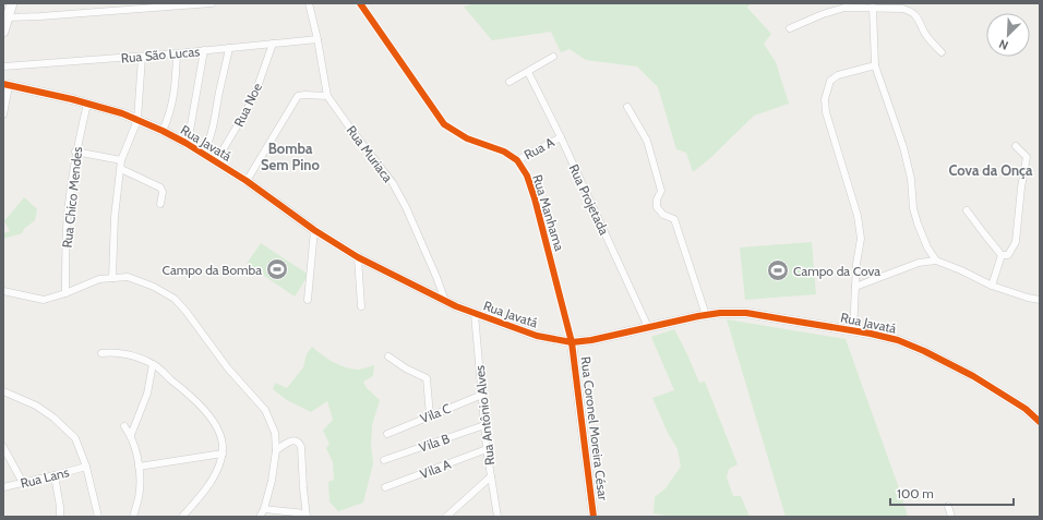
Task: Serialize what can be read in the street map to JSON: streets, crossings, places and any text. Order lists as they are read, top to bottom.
{
  "streets": {
    "street": [
      "Rua São Lucas",
      "Rua Noe",
      "Rua Javatá",
      "Rua A",
      "Rua Muriaca",
      "Rua Chico Mendes",
      "Rua Projetada",
      "Rua Manhama",
      "Vila C",
      "Rua Antônio Alves",
      "Rua Coronel Moreira César",
      "Vila B",
      "Vila A",
      "Rua Lans"
    ]
  },
  "crossings": [
    ["Rua São Lucas", "Rua Noe"],
    ["Rua São Lucas", "Rua Muriaca"],
    ["Rua Noe", "Rua Javatá"],
    ["Rua Javatá", "Rua Muriaca"],
    ["Rua Javatá", "Rua Chico Mendes"],
    ["Rua Javatá", "Rua Projetada"],
    ["Rua Javatá", "Rua Manhama"],
    ["Rua Javatá", "Rua Antônio Alves"],
    ["Rua Javatá", "Rua Coronel Moreira César"],
    ["Rua A", "Rua Projetada"],
    ["Rua A", "Rua Manhama"],
    ["Rua Manhama", "Rua Coronel Moreira César"],
    ["Vila C", "Rua Antônio Alves"],
    ["Rua Antônio Alves", "Vila B"],
    ["Rua Antônio Alves", "Vila A"]
  ],
  "districts": ["Bomba Sem Pino", "Cova da Onça"],
  "places": {
    "sports": ["Campo da Bomba", "Campo da Cova"]
  },
  "scale_bar": "100 m",
  "north": "bottom left"
}
